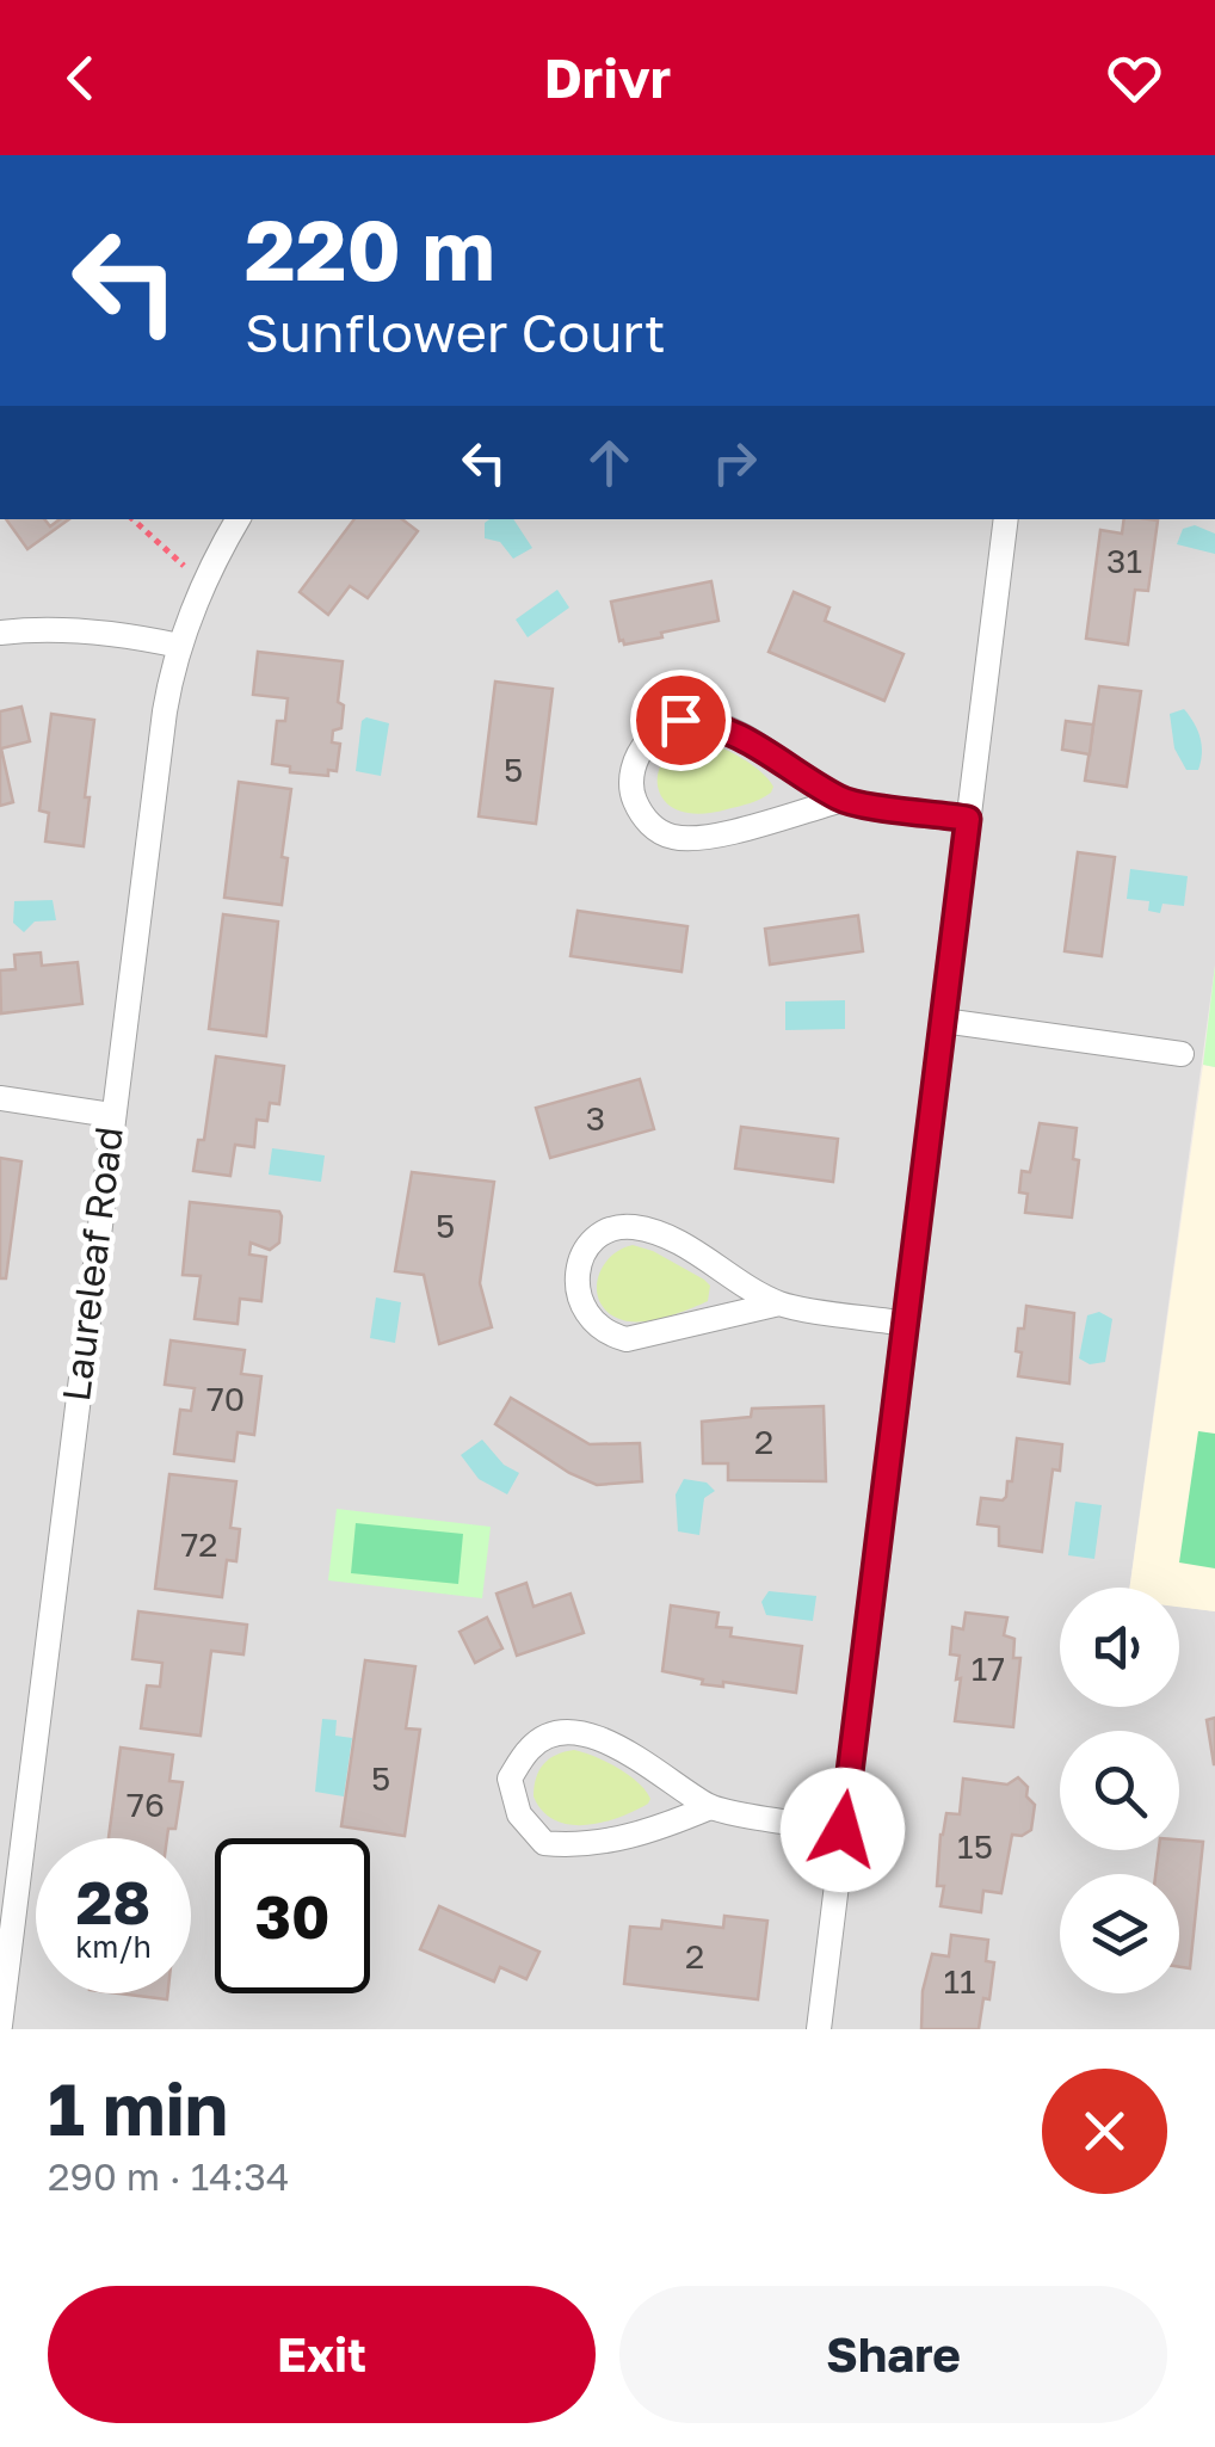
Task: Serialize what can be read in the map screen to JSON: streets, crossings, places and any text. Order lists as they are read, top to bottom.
{
  "streets": {
    "street": ["Laureleaf Road"]
  },
  "house_numbers": [
    "31",
    "5",
    "3",
    "5",
    "70",
    "2",
    "72",
    "17",
    "5",
    "76",
    "15",
    "2",
    "11"
  ],
  "page": {
    "header": "Drivr",
    "turn": ["220 m", "Sunflower Court"],
    "speed": "28 km/h",
    "limit": "30",
    "heading": ["1 min", "290 m · 14:34"],
    "buttons": ["Exit", "Share"]
  }
}
